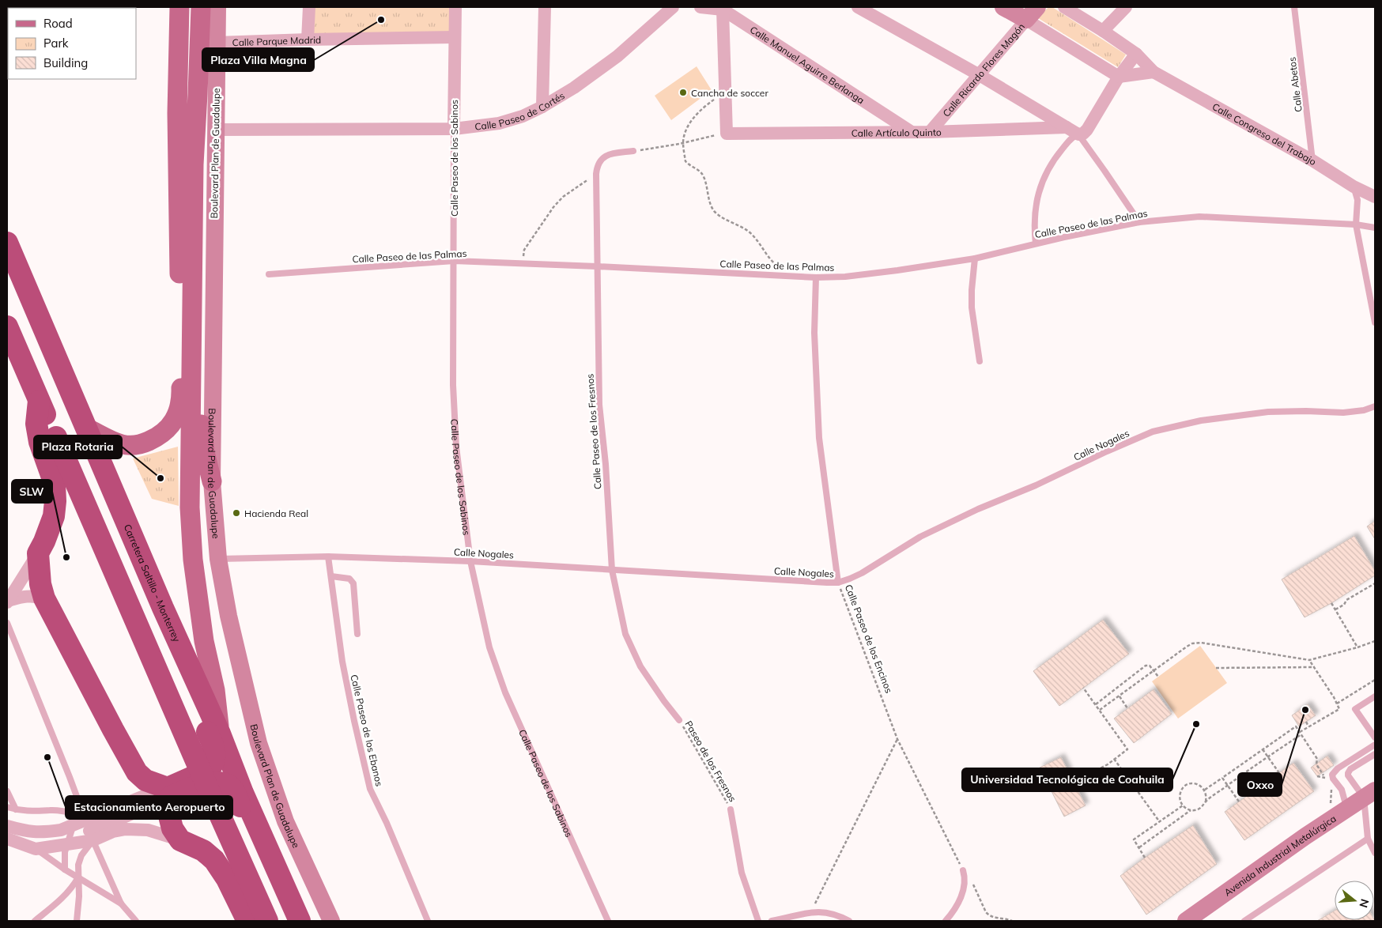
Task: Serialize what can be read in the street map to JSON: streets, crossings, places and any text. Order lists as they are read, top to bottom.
{
  "streets": {
    "highway": ["Carretera Saltillo - Monterrey"],
    "main road": ["Boulevard Plan de Guadalupe"],
    "street": [
      "Calle Parque Madrid",
      "Calle Manuel Aguirre Berlanga",
      "Calle Ricardo Flores Magón",
      "Calle Paseo de Cortés",
      "Calle Artículo Quinto",
      "Calle Congreso del Trabajo",
      "Calle Paseo de los Sabinos",
      "Avenida Industrial Metalúrgica"
    ],
    "lane": [
      "Calle Abetos",
      "Calle Paseo de las Palmas",
      "Calle Paseo de los Fresnos",
      "Calle Nogales",
      "Calle Paseo de los Encinos",
      "Calle Paseo de los Ebanos"
    ],
    "path": ["Paseo de los Fresnos"]
  },
  "crossings": [
    ["Calle Parque Madrid", "Boulevard Plan de Guadalupe"],
    ["Calle Parque Madrid", "Calle Paseo de los Sabinos"],
    ["Calle Manuel Aguirre Berlanga", "Calle Artículo Quinto"],
    ["Calle Ricardo Flores Magón", "Calle Artículo Quinto"],
    ["Calle Abetos", "Calle Congreso del Trabajo"],
    ["Calle Paseo de Cortés", "Boulevard Plan de Guadalupe"],
    ["Calle Paseo de Cortés", "Calle Paseo de los Sabinos"],
    ["Boulevard Plan de Guadalupe", "Calle Nogales"],
    ["Boulevard Plan de Guadalupe", "Carretera Saltillo - Monterrey"],
    ["Calle Paseo de los Sabinos", "Calle Paseo de las Palmas"],
    ["Calle Paseo de los Sabinos", "Calle Nogales"],
    ["Calle Paseo de las Palmas", "Calle Paseo de los Fresnos"],
    ["Calle Paseo de las Palmas", "Calle Paseo de los Encinos"],
    ["Calle Paseo de los Fresnos", "Calle Nogales"],
    ["Calle Paseo de los Fresnos", "Paseo de los Fresnos"],
    ["Calle Nogales", "Calle Paseo de los Encinos"],
    ["Calle Nogales", "Calle Paseo de los Ebanos"]
  ],
  "places": [
    "Plaza Villa Magna",
    "Cancha de soccer",
    "Plaza Rotaria",
    "Hacienda Real",
    "SLW",
    "Oxxo",
    "Universidad Tecnológica de Coahuila",
    "Estacionamiento Aeropuerto"
  ],
  "legend": ["Road", "Park", "Building"],
  "north": "right"
}
